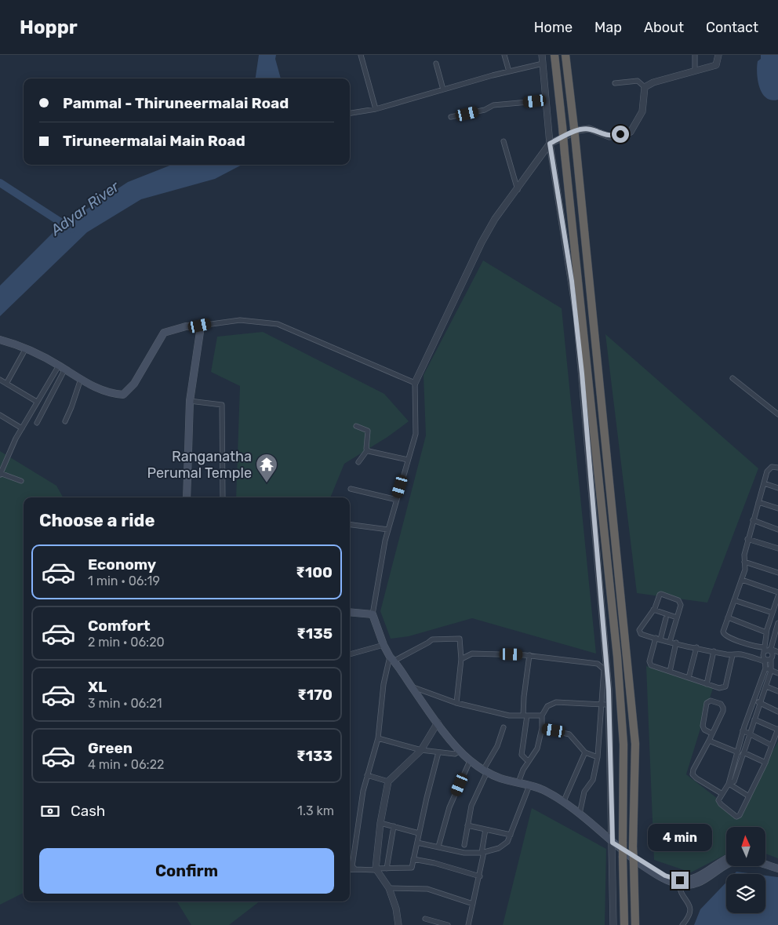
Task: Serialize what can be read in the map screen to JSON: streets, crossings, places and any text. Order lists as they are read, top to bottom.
{
  "water": ["Adyar River"],
  "places": {
    "temple": ["Ranganatha Perumal Temple"]
  },
  "north": "top",
  "page": {
    "header": "Hoppr",
    "nav": [
      "Home",
      "Map",
      "About",
      "Contact"
    ],
    "banner": ["Pammal - Thiruneermalai Road", "Tiruneermalai Main Road"],
    "heading": "Choose a ride",
    "list": [
      {
        "name": "Economy",
        "note": "1 min · 06:19",
        "value": "₹100"
      },
      {
        "name": "Comfort",
        "note": "2 min · 06:20",
        "value": "₹135"
      },
      {
        "name": "XL",
        "note": "3 min · 06:21",
        "value": "₹170"
      },
      {
        "name": "Green",
        "note": "4 min · 06:22",
        "value": "₹133"
      }
    ],
    "pay": ["Cash", "1.3 km"],
    "bubble": "4 min",
    "buttons": "Confirm"
  }
}
